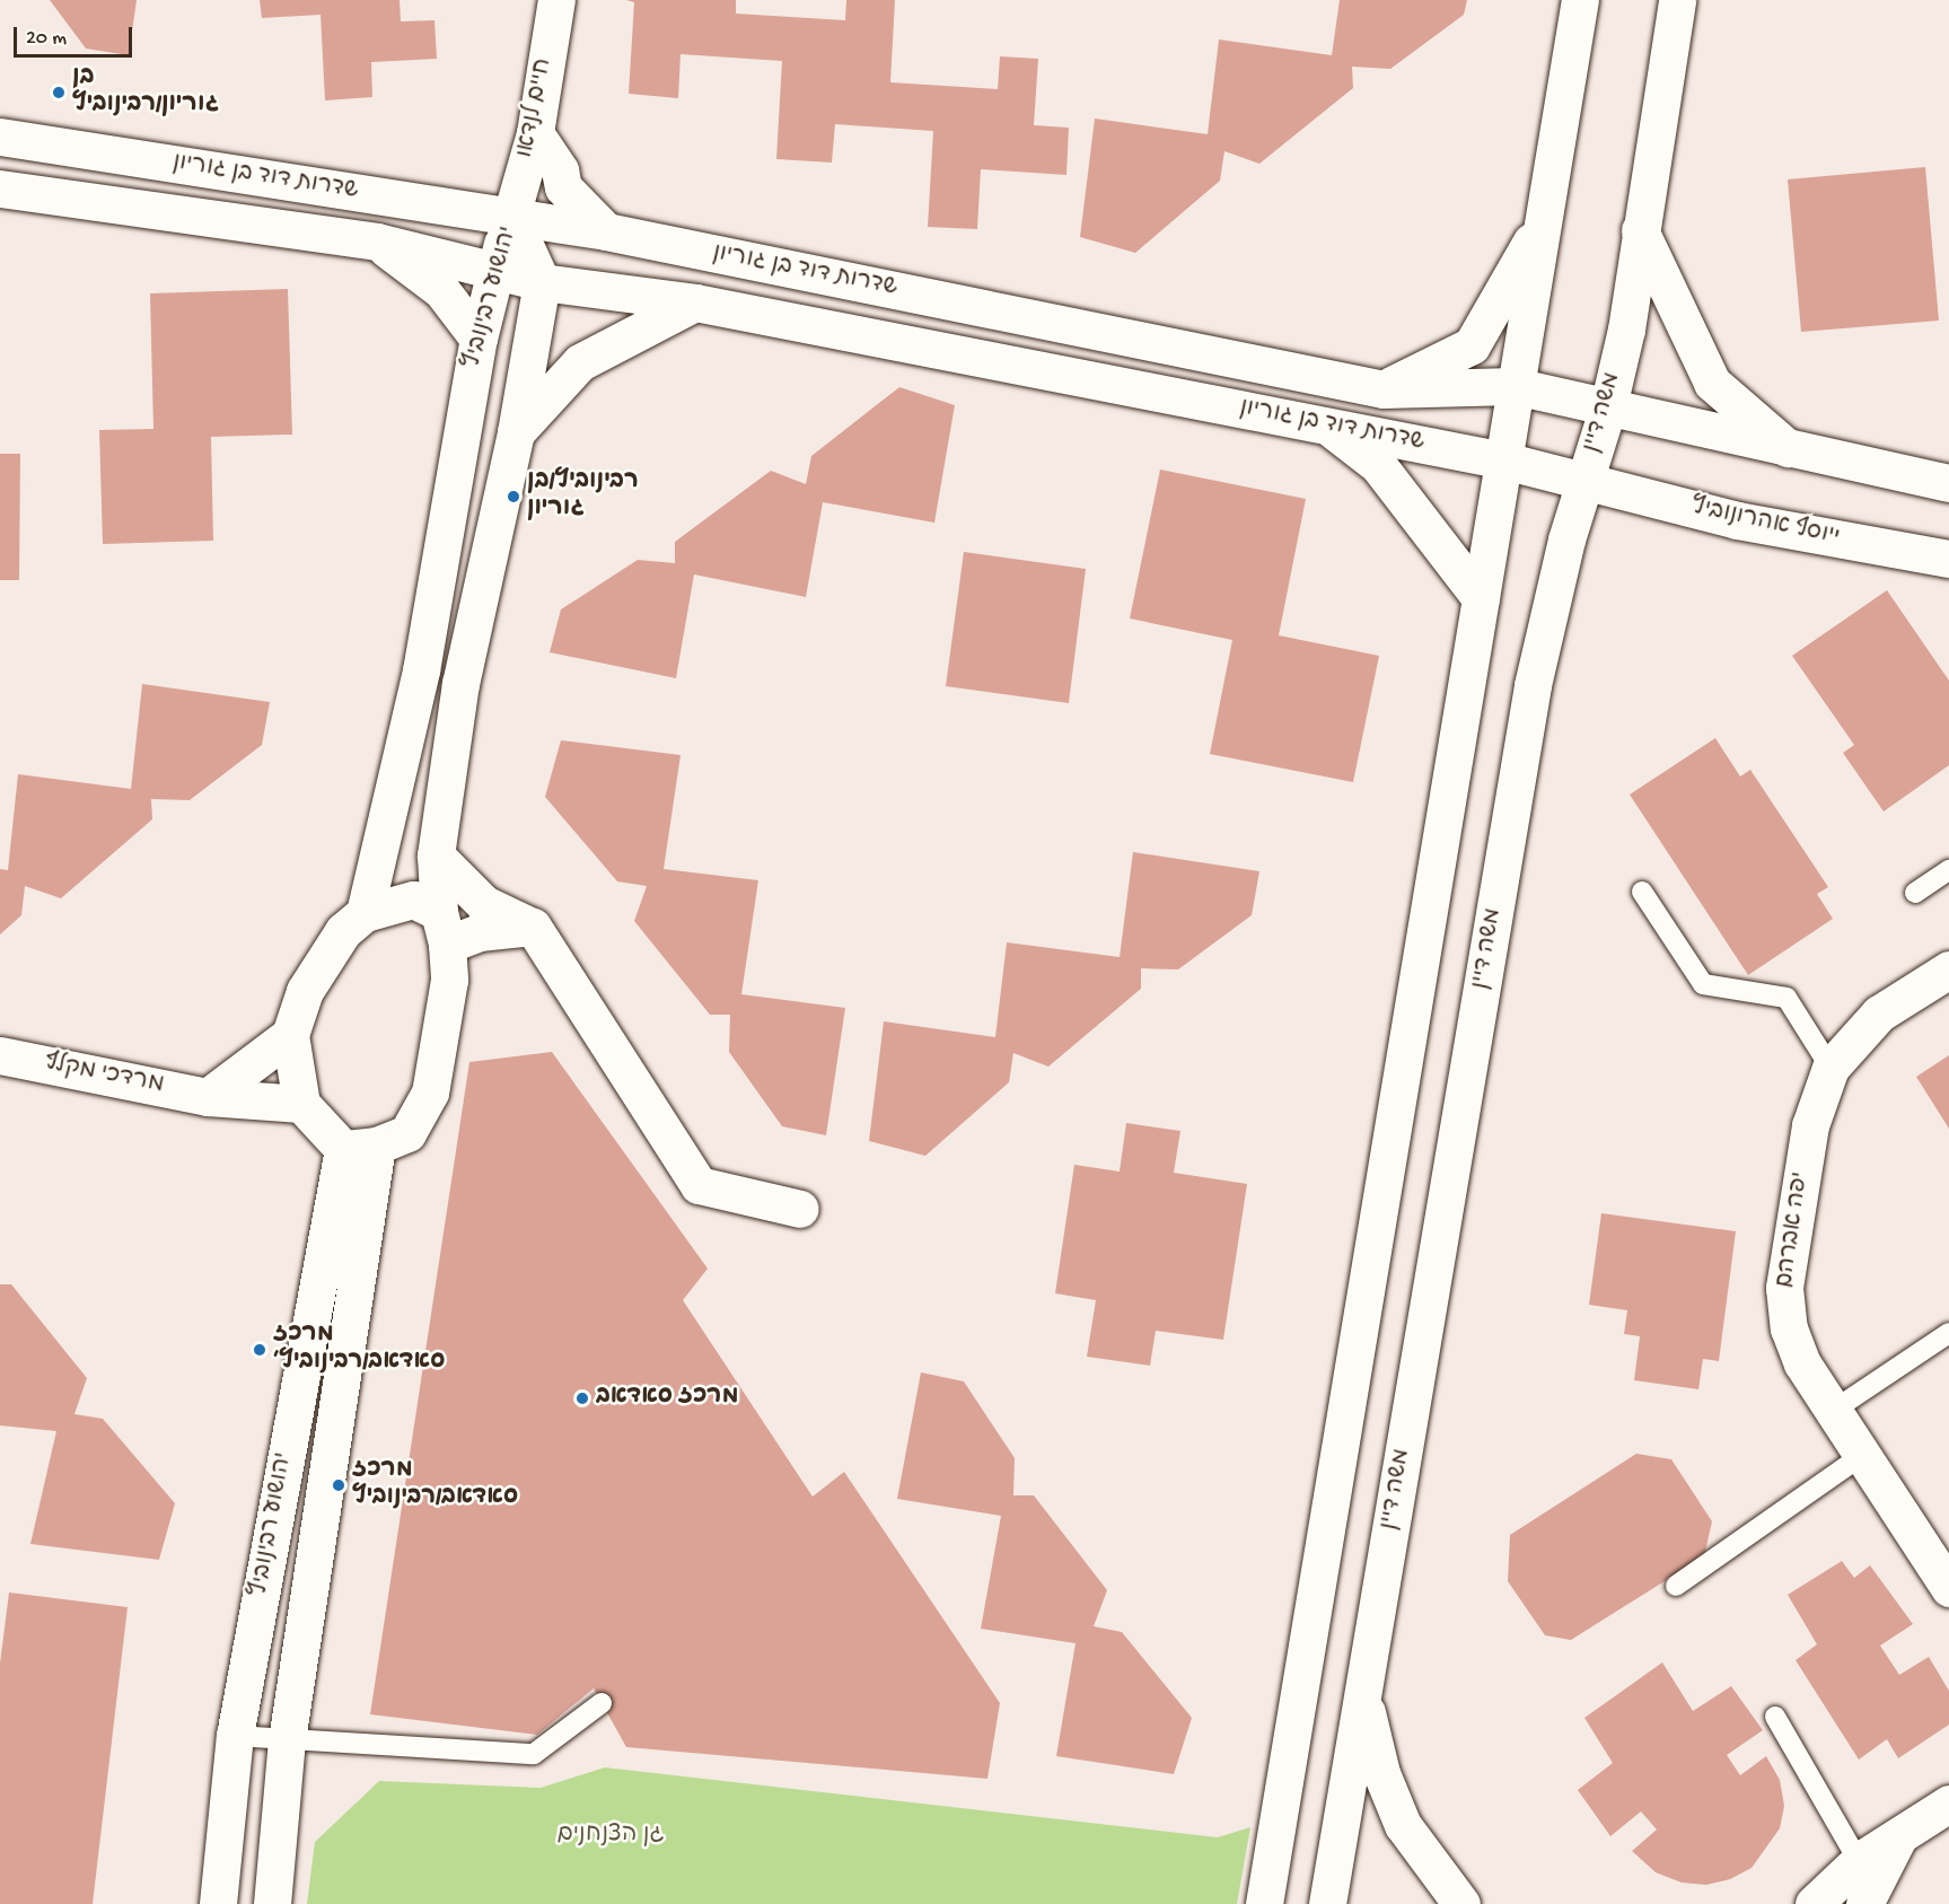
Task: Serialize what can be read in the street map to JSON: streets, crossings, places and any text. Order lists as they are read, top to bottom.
{
  "streets": {
    "street": [
      "חיים לנדאו",
      "שדרות דוד בן גוריון",
      "יהושוע רבינוביץ",
      "משה דיין",
      "יוסף אהרונוביץ'",
      "מרדכי מקלף",
      "יפה אברהם"
    ]
  },
  "crossings": [
    ["חיים לנדאו", "שדרות דוד בן גוריון"],
    ["חיים לנדאו", "יהושוע רבינוביץ"],
    ["שדרות דוד בן גוריון", "יהושוע רבינוביץ"],
    ["שדרות דוד בן גוריון", "משה דיין"],
    ["שדרות דוד בן גוריון", "יוסף אהרונוביץ'"],
    ["משה דיין", "יוסף אהרונוביץ'"]
  ],
  "parks": ["גן הצנחנים"],
  "places": [
    "בן גוריון/רבינוביץ",
    "רבינוביץ/בן גוריון",
    "מרכז סאדאב/רבינוביץ׳",
    "מרכז סאדאב",
    "מרכז סאדאב/רבינוביץ"
  ],
  "scale_bar": "20 m"
}
